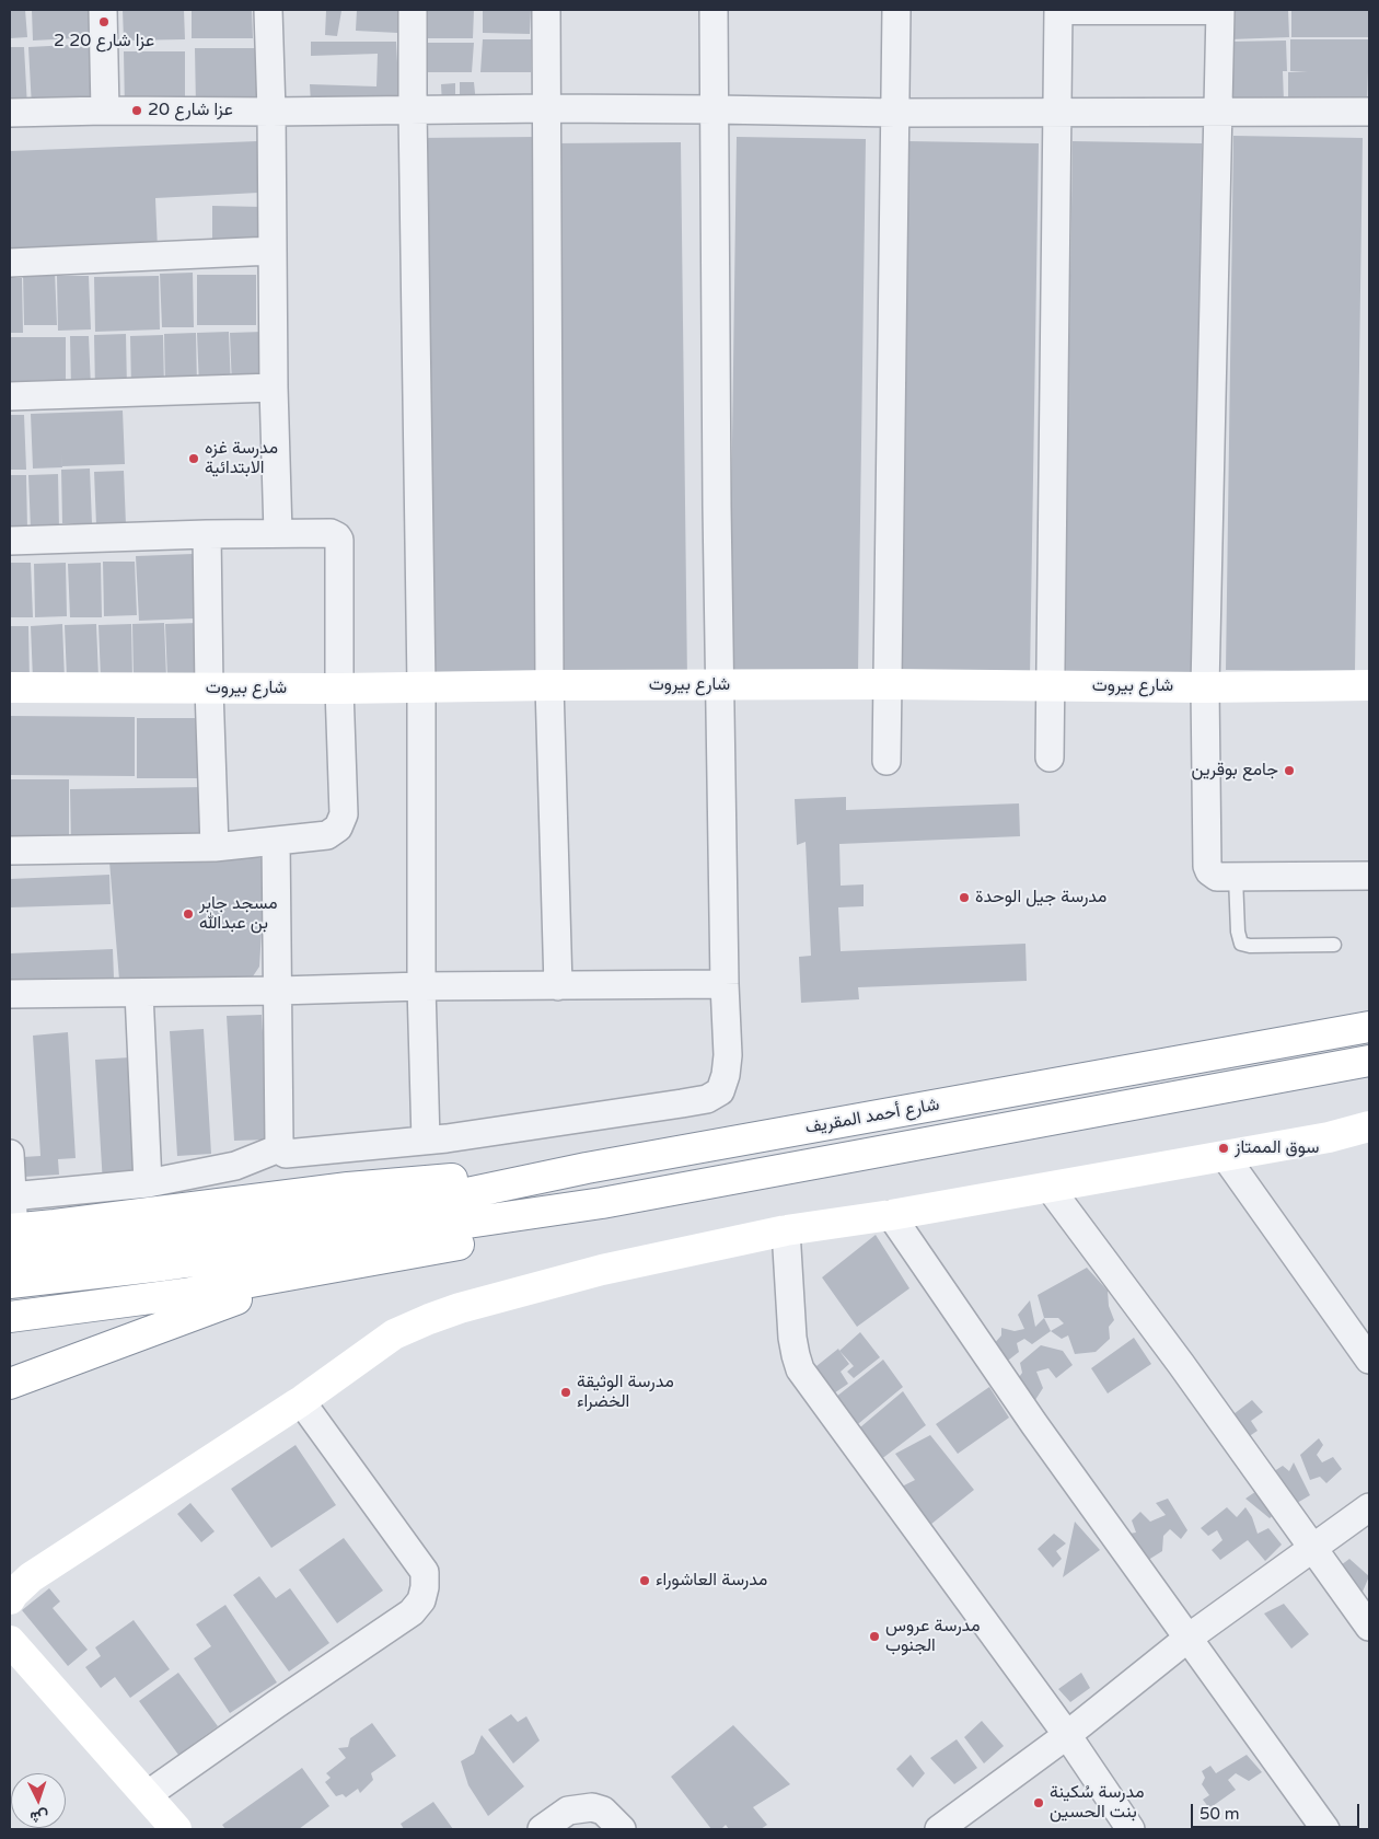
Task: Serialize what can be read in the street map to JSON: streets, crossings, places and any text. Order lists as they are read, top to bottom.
{
  "streets": {
    "main road": ["شارع بيروت", "شارع أحمد المقريف"]
  },
  "places": [
    "عزا شارع 20 2",
    "عزا شارع 20",
    "مدرسة غزه الابتدائية",
    "جامع بوقرين",
    "مدرسة جيل الوحدة",
    "مسجد جابر بن عبدالله",
    "سوق الممتاز",
    "مدرسة الوثيقة الخضراء",
    "مدرسة العاشوراء",
    "مدرسة عروس الجنوب",
    "مدرسة سُكينة بنت الحسين"
  ],
  "scale_bar": "50 m",
  "north": "bottom"
}
